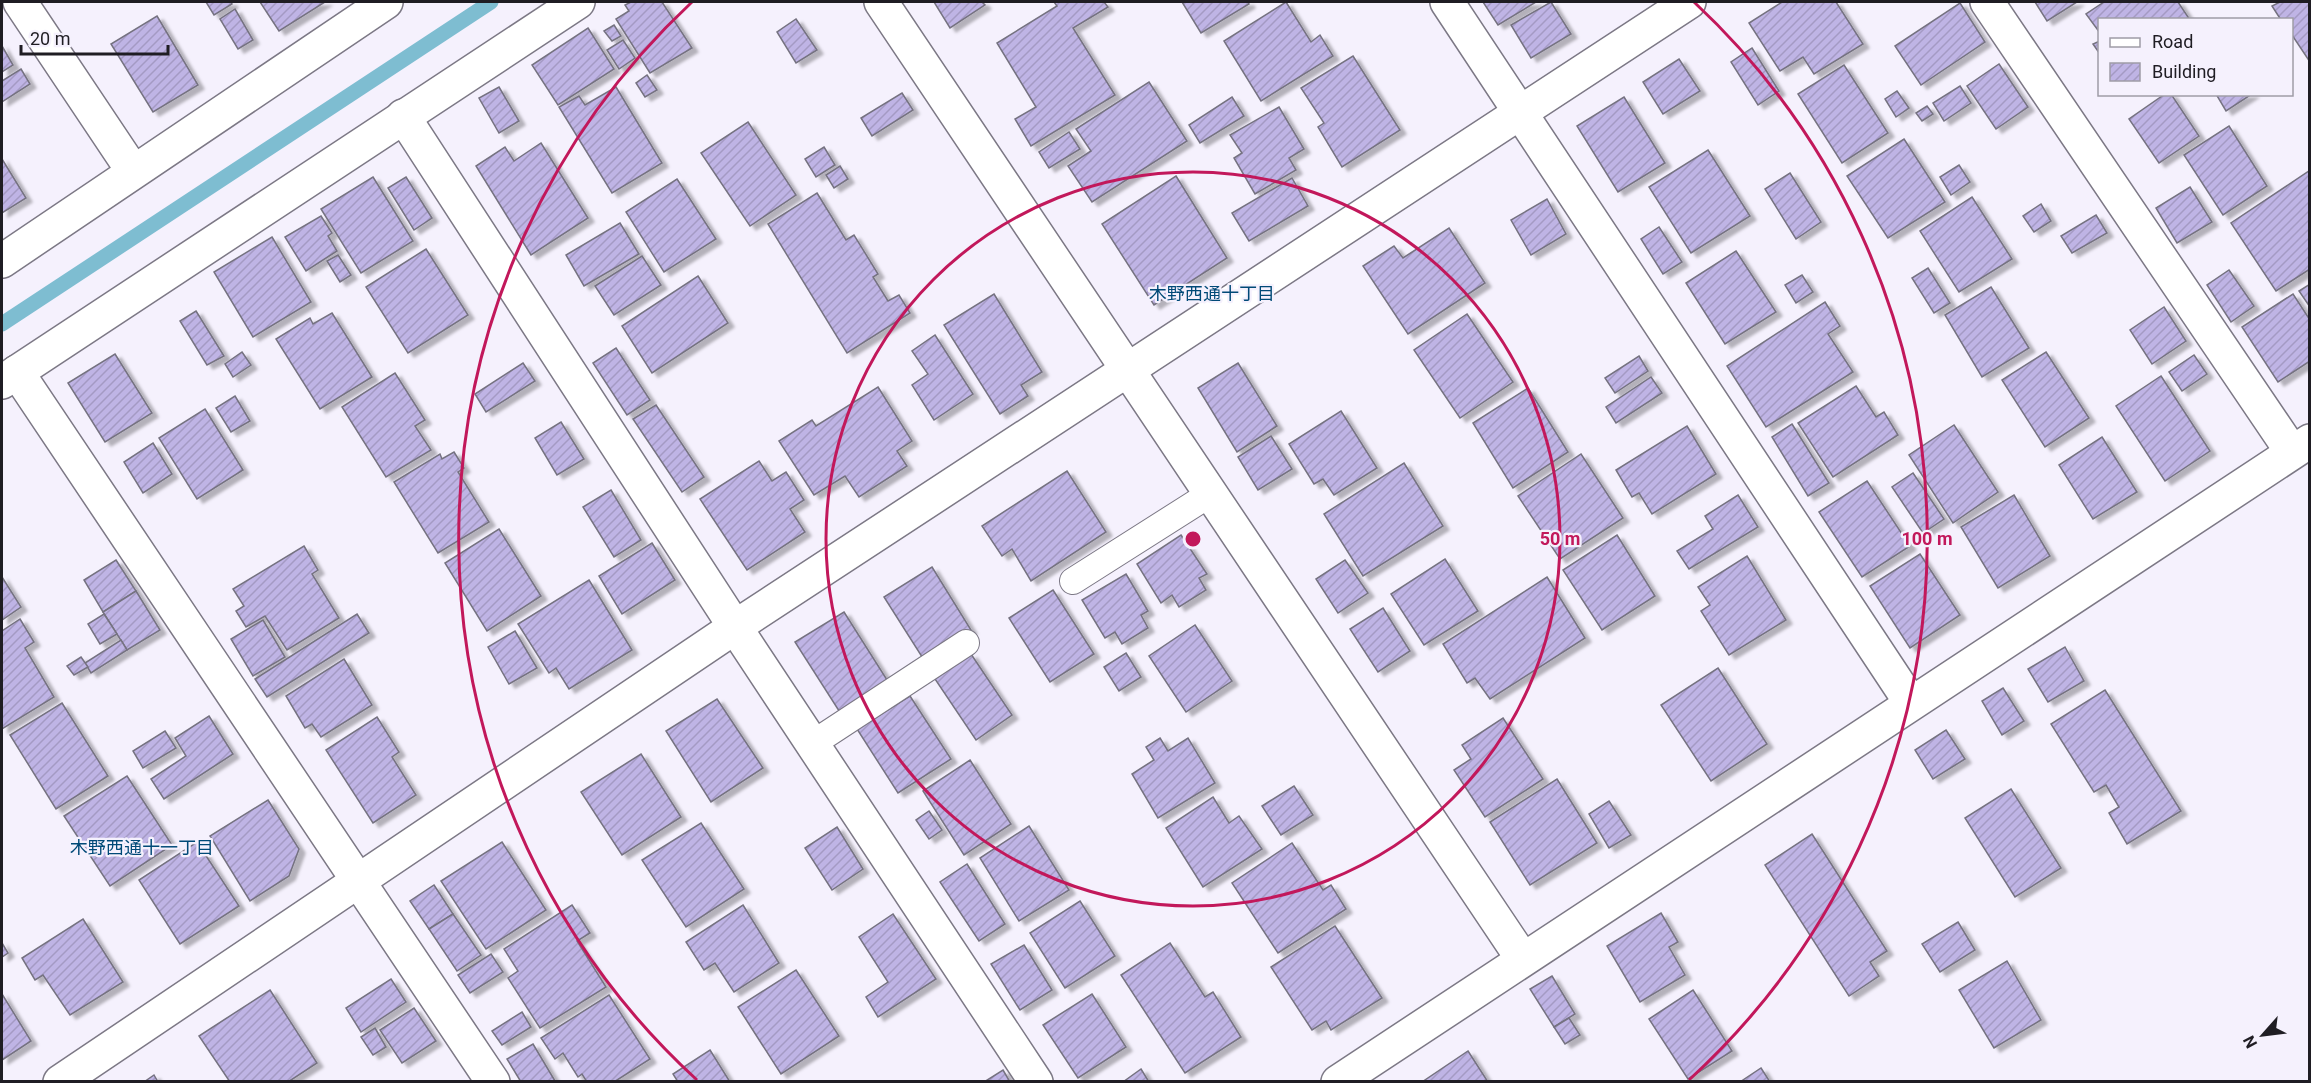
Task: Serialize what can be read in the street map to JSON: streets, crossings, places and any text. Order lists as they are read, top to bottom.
{
  "districts": ["木野西通十丁目", "木野西通十一丁目"],
  "legend": ["Road", "Building"],
  "scale_bar": "20 m",
  "north": "bottom left",
  "rings": ["50 m", "100 m"]
}
